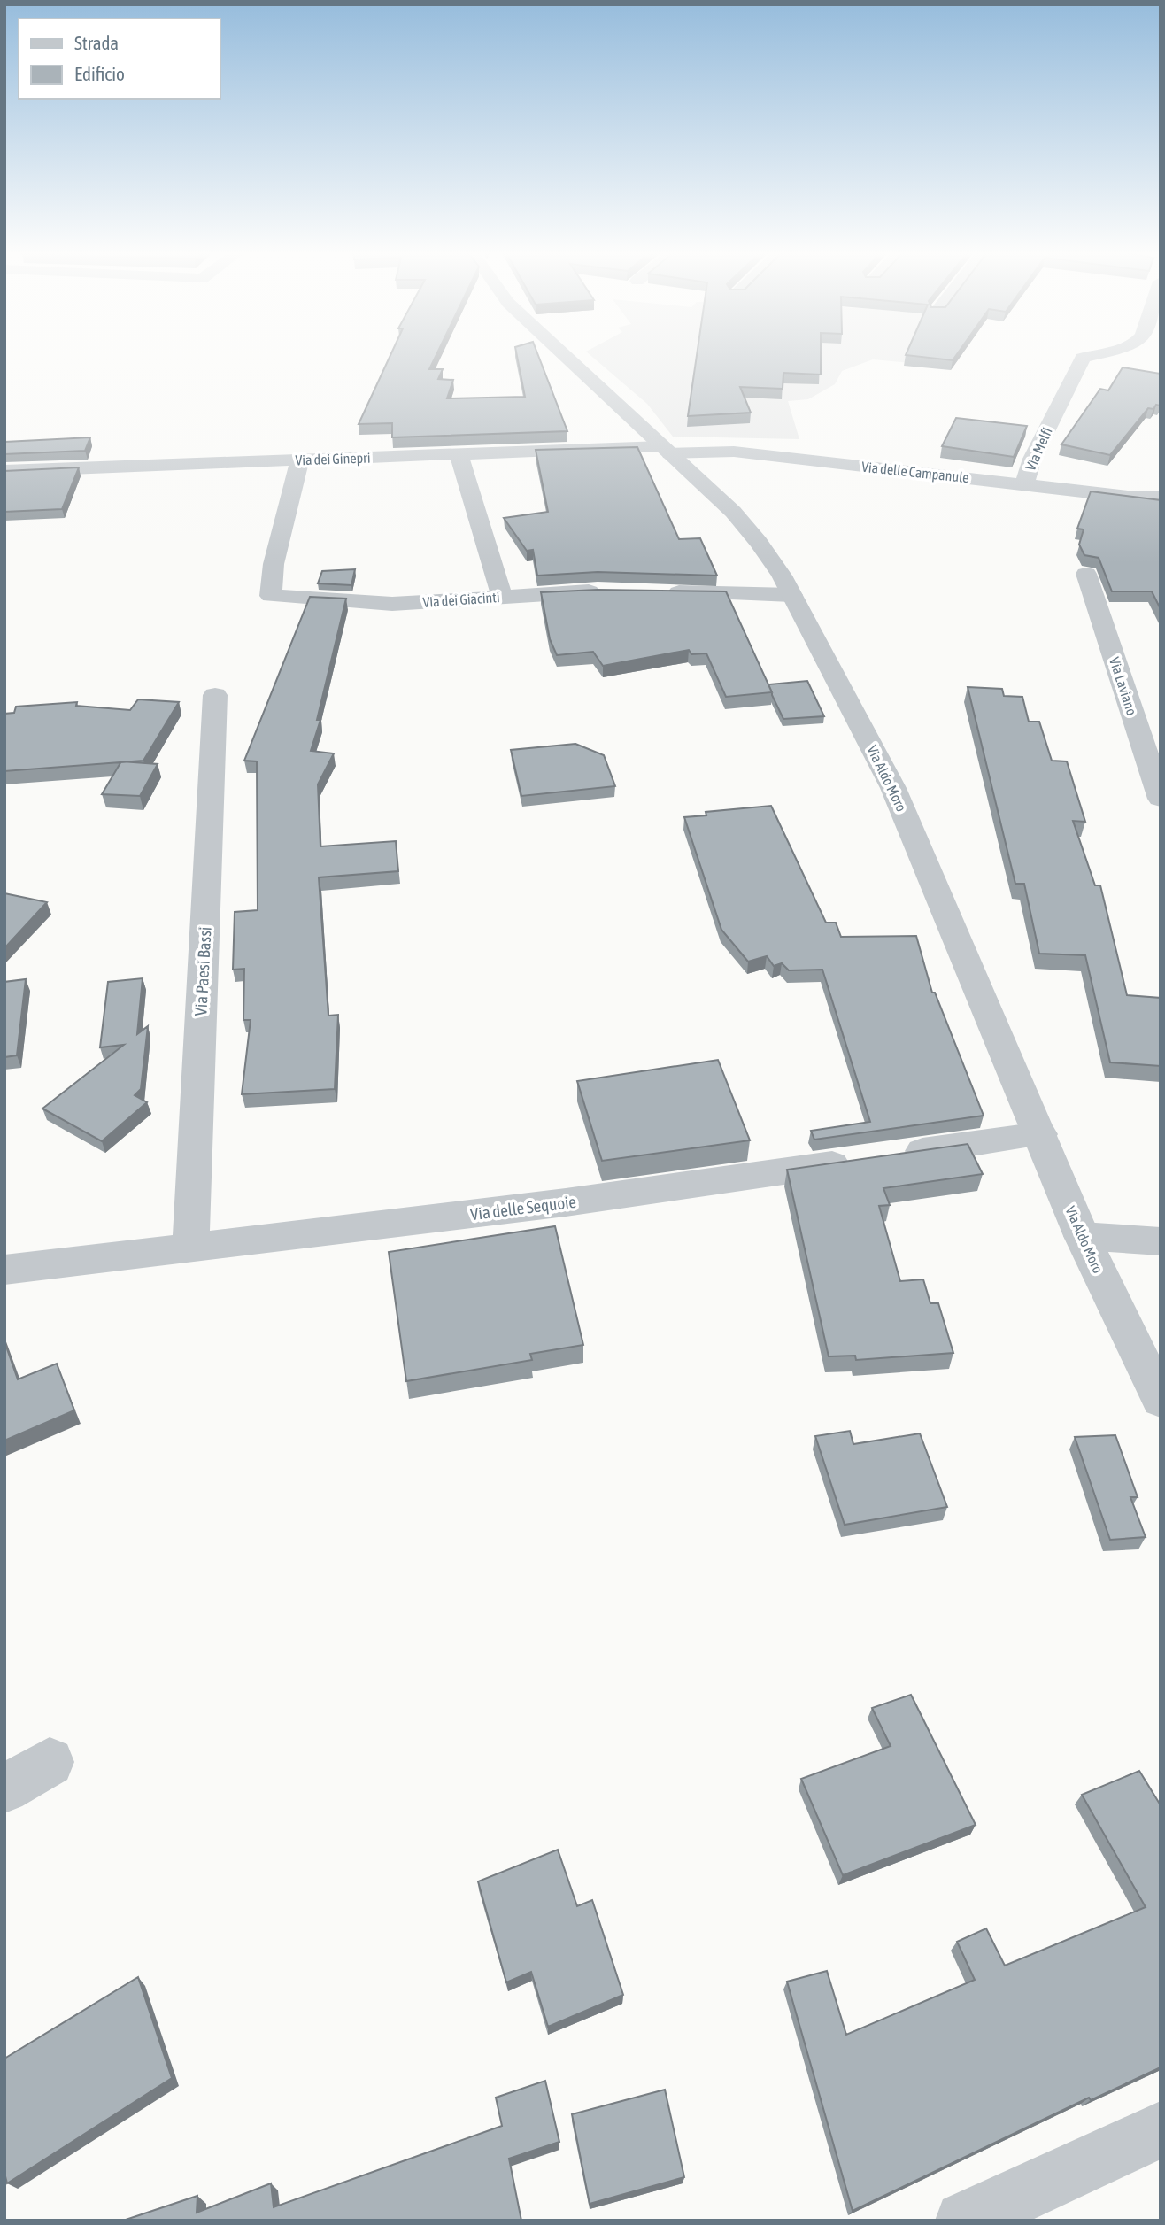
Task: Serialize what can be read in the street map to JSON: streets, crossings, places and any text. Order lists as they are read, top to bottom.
{
  "streets": {
    "street": [
      "Via Melfi",
      "Via dei Ginepri",
      "Via delle Campanule",
      "Via dei Giacinti",
      "Via Laviano",
      "Via Aldo Moro",
      "Via Paesi Bassi",
      "Via delle Sequoie"
    ]
  },
  "crossings": [
    ["Via Melfi", "Via delle Campanule"],
    ["Via dei Ginepri", "Via delle Campanule"],
    ["Via dei Ginepri", "Via dei Giacinti"],
    ["Via dei Ginepri", "Via Aldo Moro"],
    ["Via delle Campanule", "Via Aldo Moro"],
    ["Via Aldo Moro", "Via delle Sequoie"],
    ["Via Paesi Bassi", "Via delle Sequoie"]
  ],
  "legend": ["Strada", "Edificio"]
}
